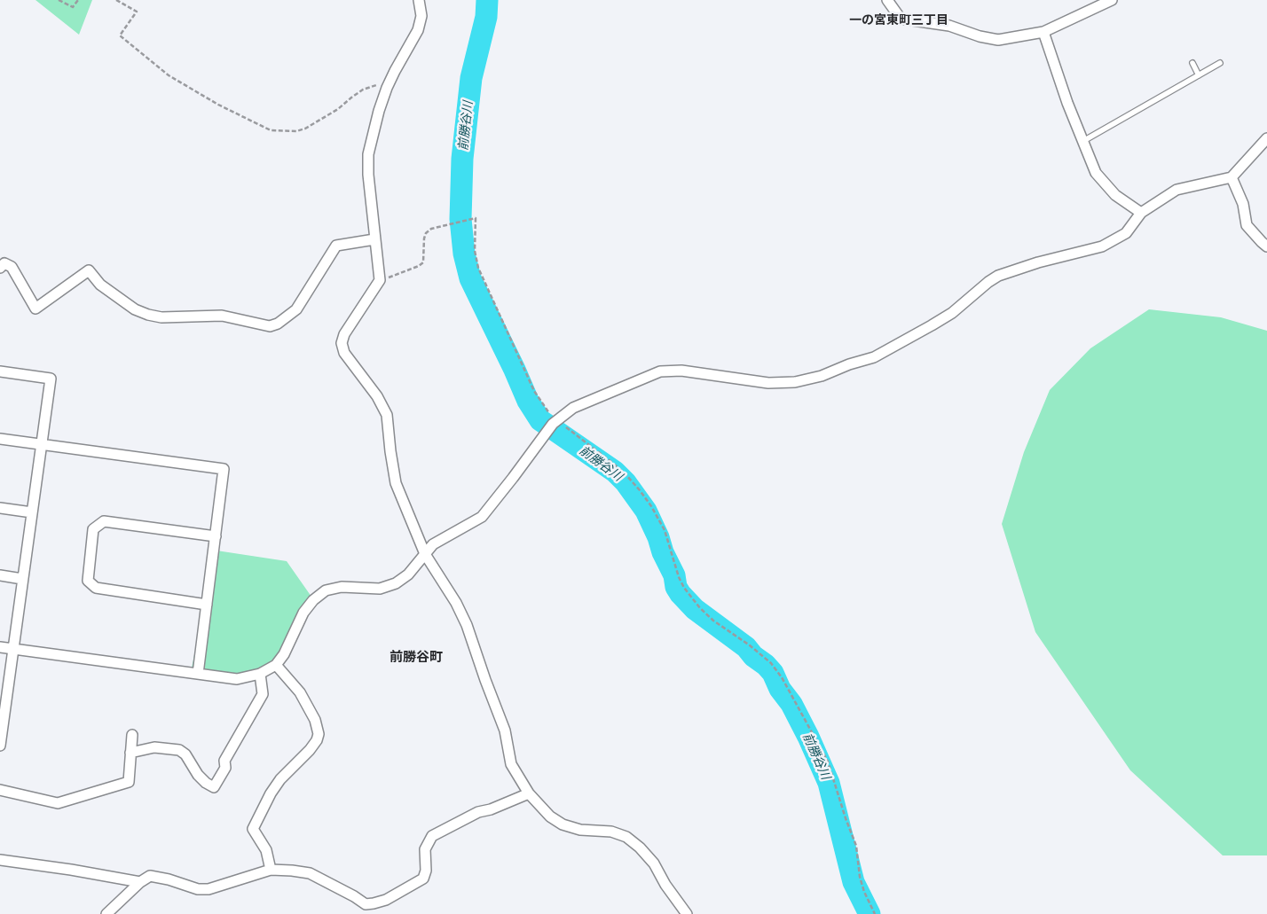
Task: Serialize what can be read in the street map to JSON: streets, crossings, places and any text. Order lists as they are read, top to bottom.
{
  "districts": ["一の宮東町三丁目", "前勝谷町"],
  "water": ["前勝谷川"]
}
